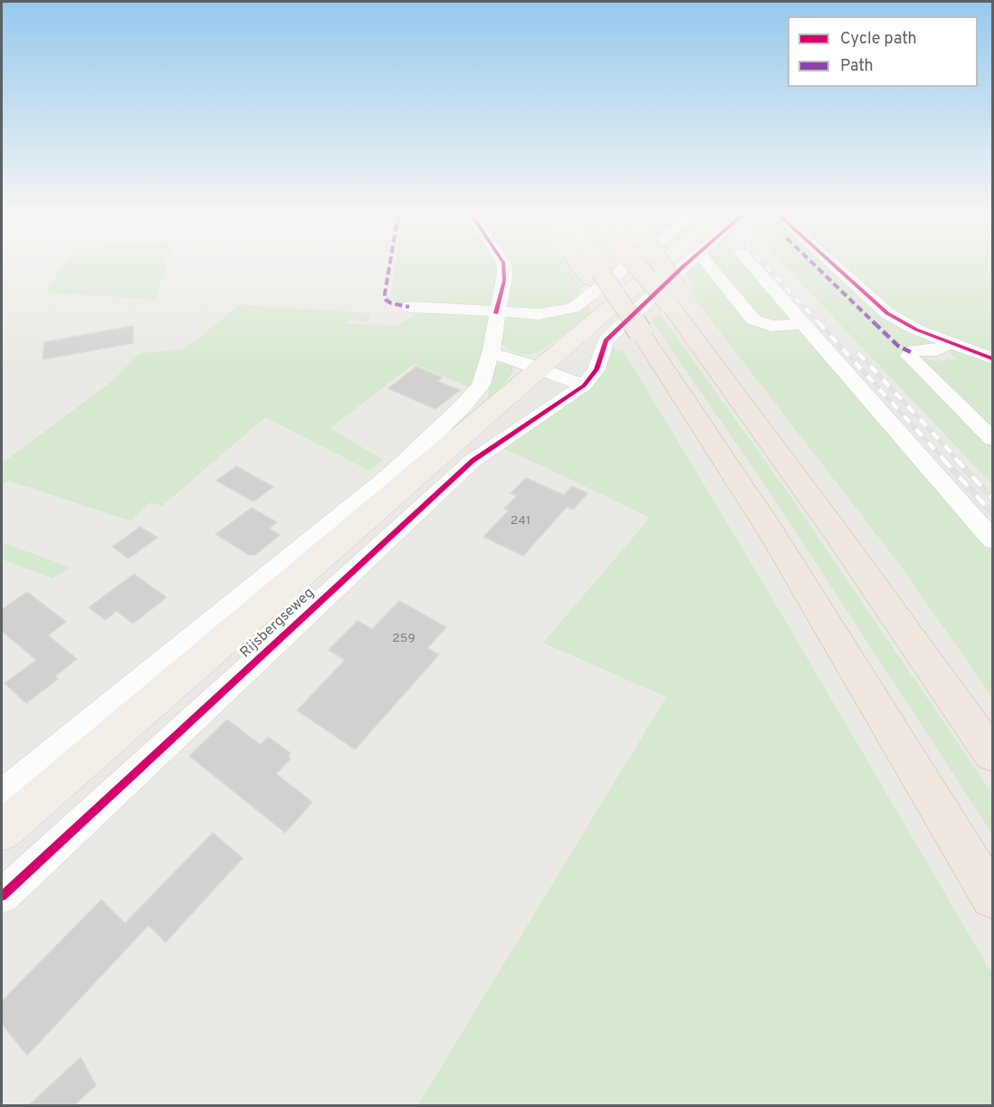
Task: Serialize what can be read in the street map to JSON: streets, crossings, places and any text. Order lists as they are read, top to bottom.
{
  "streets": {
    "main road": ["Rijsbergseweg"]
  },
  "house_numbers": ["241", "259"],
  "legend": ["Cycle path", "Path"]
}
